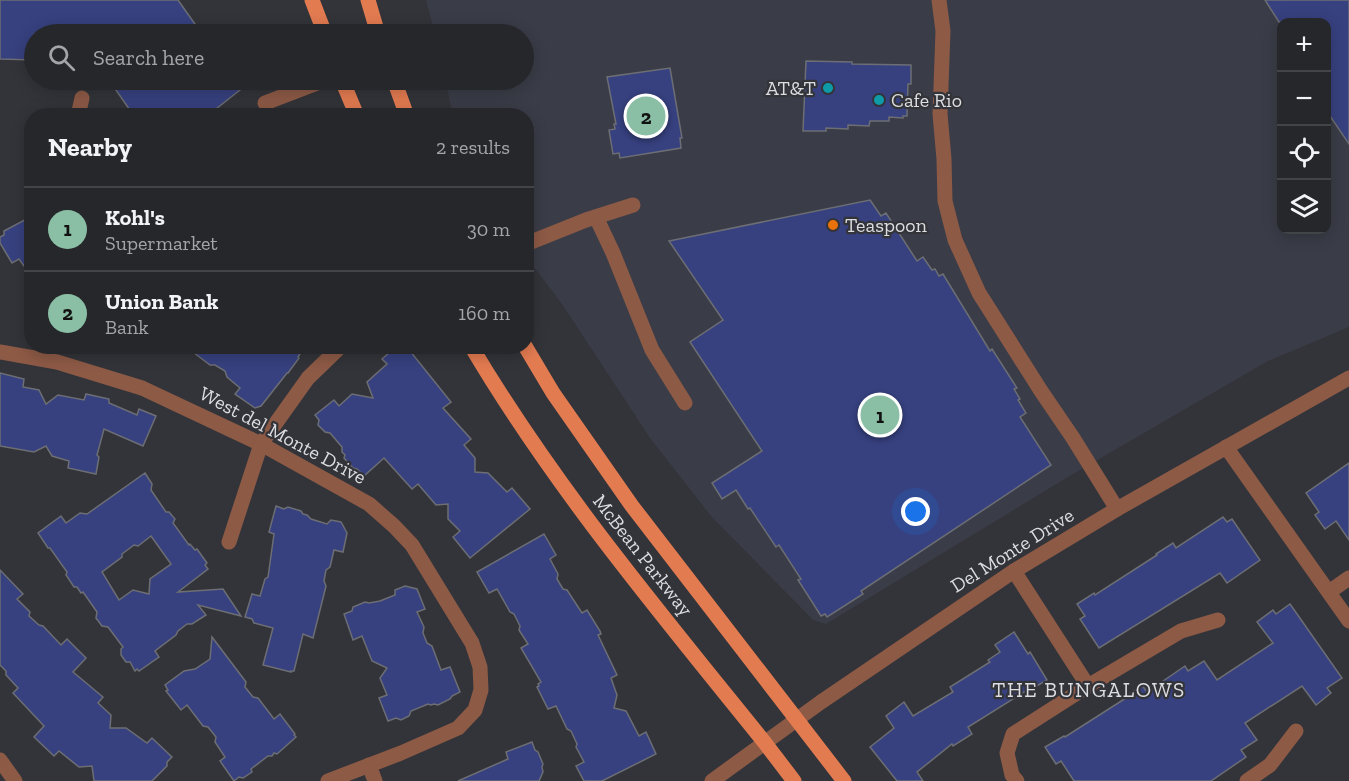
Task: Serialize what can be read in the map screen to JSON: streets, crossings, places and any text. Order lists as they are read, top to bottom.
{
  "streets": {
    "main road": ["McBean Parkway"],
    "street": ["West del Monte Drive", "Del Monte Drive"]
  },
  "crossings": [
    ["Del Monte Drive", "McBean Parkway"]
  ],
  "districts": ["THE BUNGALOWS"],
  "places": ["AT&T", "Cafe Rio", "Teaspoon"],
  "page": {
    "map_buttons": ["+", "−"],
    "search": "Search here",
    "pins": ["2", "1"],
    "heading": ["Nearby", "2 results"],
    "list": [
      {
        "mark": "1",
        "name": "Kohl's",
        "note": "Supermarket",
        "value": "30 m"
      },
      {
        "mark": "2",
        "name": "Union Bank",
        "note": "Bank",
        "value": "160 m"
      }
    ]
  }
}
